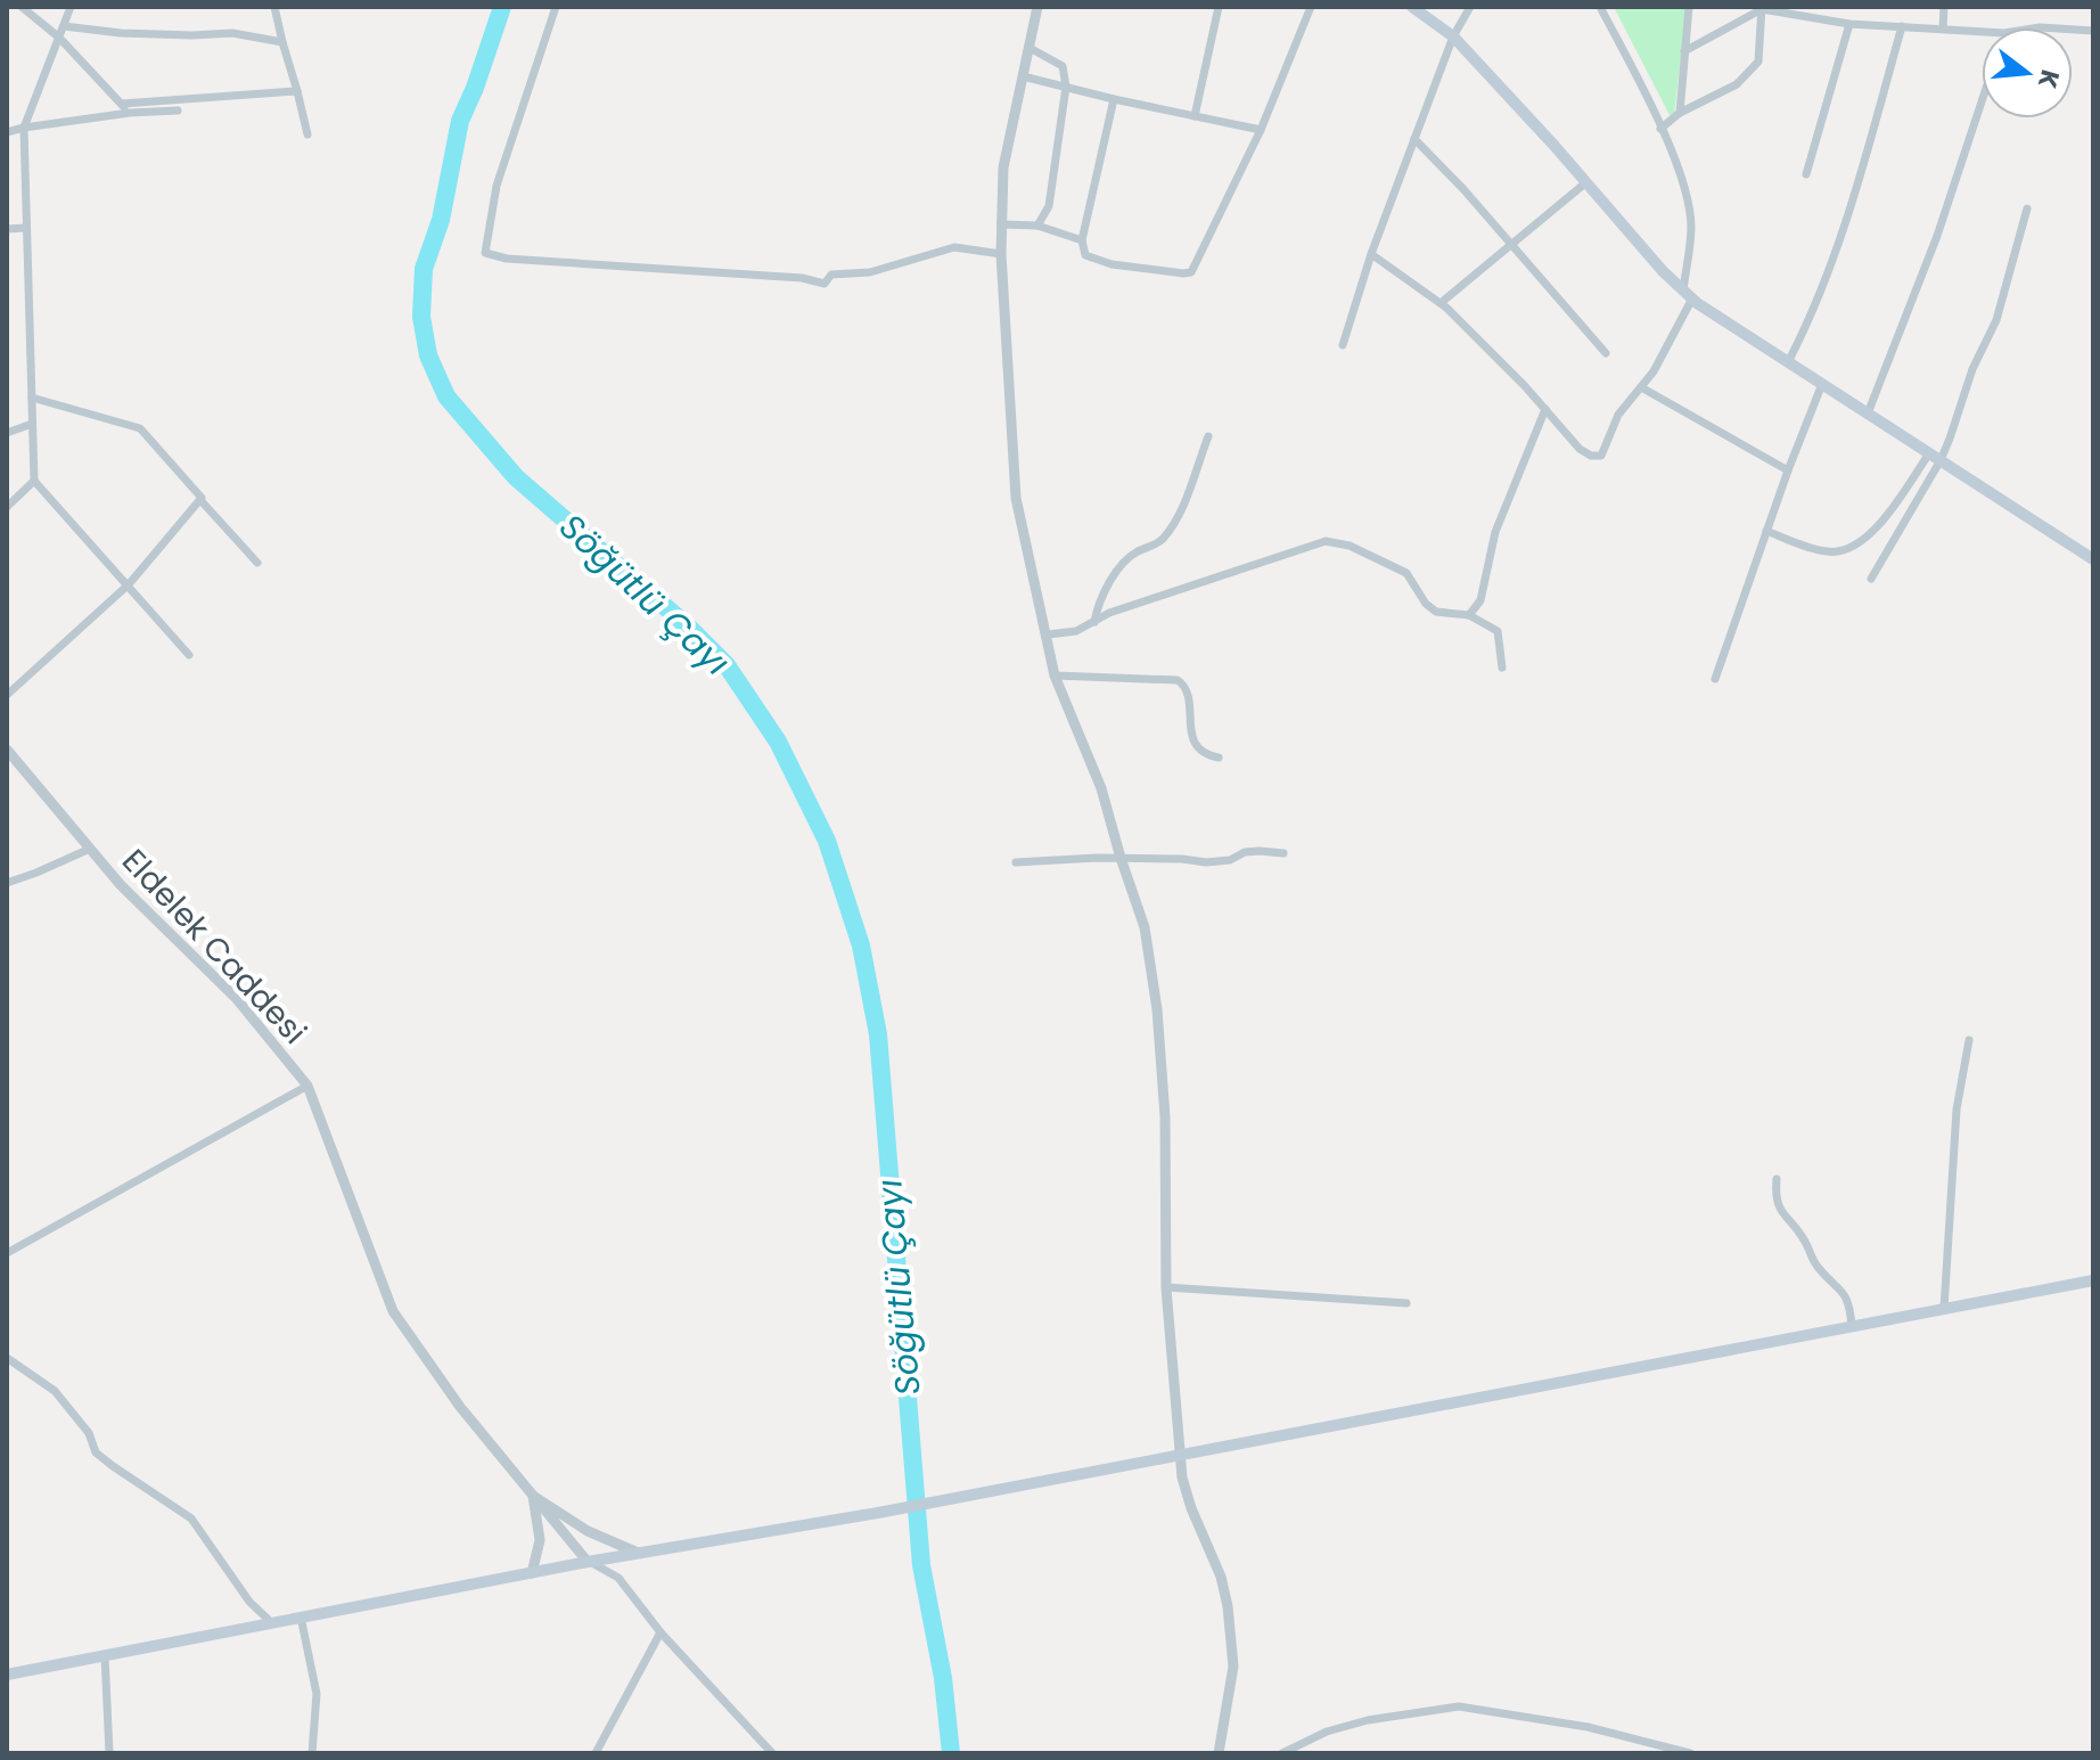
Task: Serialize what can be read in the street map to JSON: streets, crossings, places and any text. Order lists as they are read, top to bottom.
{
  "streets": {
    "street": ["Eldelek Caddesi"]
  },
  "water": ["Söğütlü Çayı"],
  "north": "right"
}
